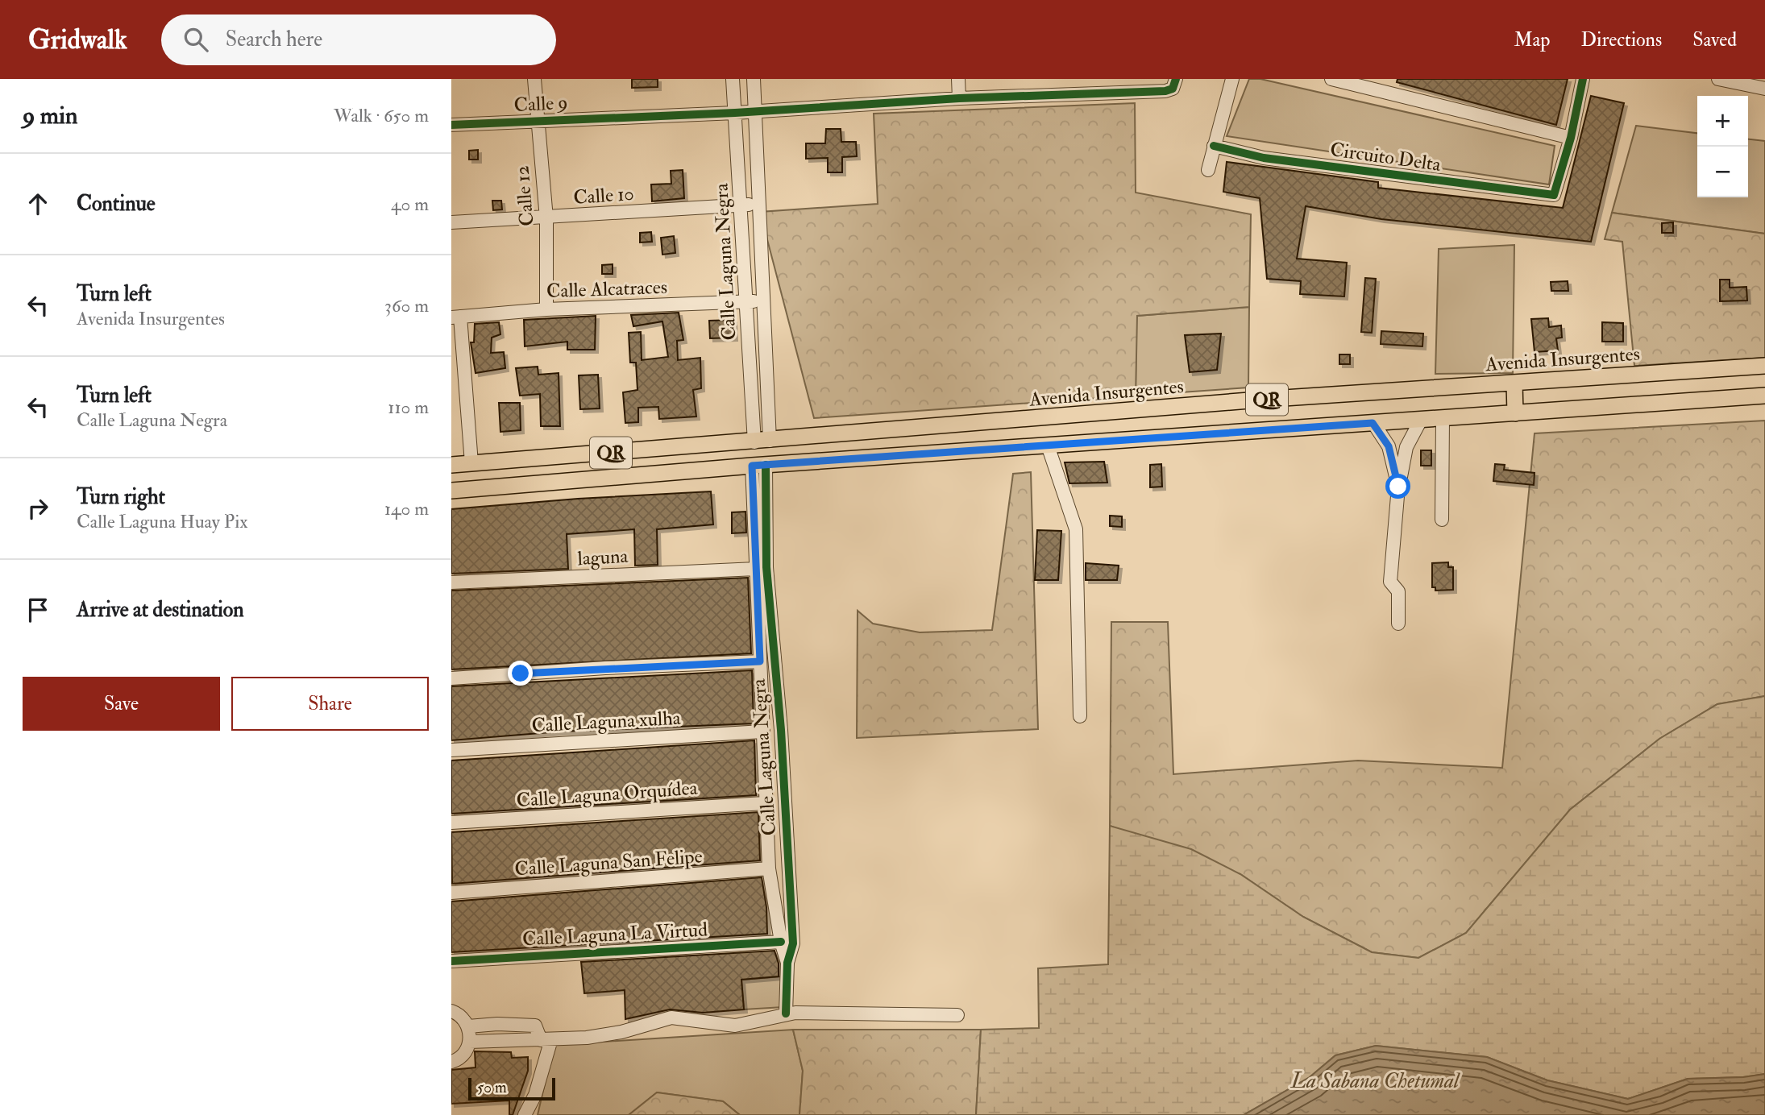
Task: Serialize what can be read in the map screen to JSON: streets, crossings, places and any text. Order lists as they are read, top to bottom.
{
  "streets": {
    "main road": ["Avenida Insurgentes", "QR"],
    "street": [
      "Calle 9",
      "Circuito Delta",
      "Calle 12",
      "Calle 10",
      "Calle Laguna Negra",
      "Calle Alcatraces",
      "laguna",
      "Calle Laguna xulha",
      "Calle Laguna Orquídea",
      "Calle Laguna San Felipe",
      "Calle Laguna La Virtud"
    ]
  },
  "crossings": [
    ["Calle 9", "Calle 12"],
    ["Calle 9", "Calle Laguna Negra"],
    ["Calle 12", "Calle 10"],
    ["Calle 12", "Calle Alcatraces"],
    ["Calle 10", "Calle Laguna Negra"],
    ["Calle Laguna Negra", "Calle Alcatraces"],
    ["Calle Laguna Negra", "Avenida Insurgentes"],
    ["Calle Laguna Negra", "QR"],
    ["Calle Laguna Negra", "laguna"],
    ["Calle Laguna Negra", "Calle Laguna xulha"],
    ["Calle Laguna Negra", "Calle Laguna Orquídea"],
    ["Calle Laguna Negra", "Calle Laguna San Felipe"],
    ["Calle Laguna Negra", "Calle Laguna La Virtud"]
  ],
  "water": ["La Sabana Chetumal"],
  "scale_bar": "50 m",
  "page": {
    "header": "Gridwalk",
    "search": "Search here",
    "nav": ["Map", "Directions", "Saved"],
    "heading": ["9 min", "Walk · 650 m"],
    "map_buttons": ["+", "−"],
    "list": [
      ["Continue", "40 m"],
      ["Turn left", "Avenida Insurgentes", "360 m"],
      ["Turn left", "Calle Laguna Negra", "110 m"],
      ["Turn right", "Calle Laguna Huay Pix", "140 m"],
      "Arrive at destination"
    ],
    "buttons": ["Save", "Share"],
    "scale": "50 m"
  }
}
